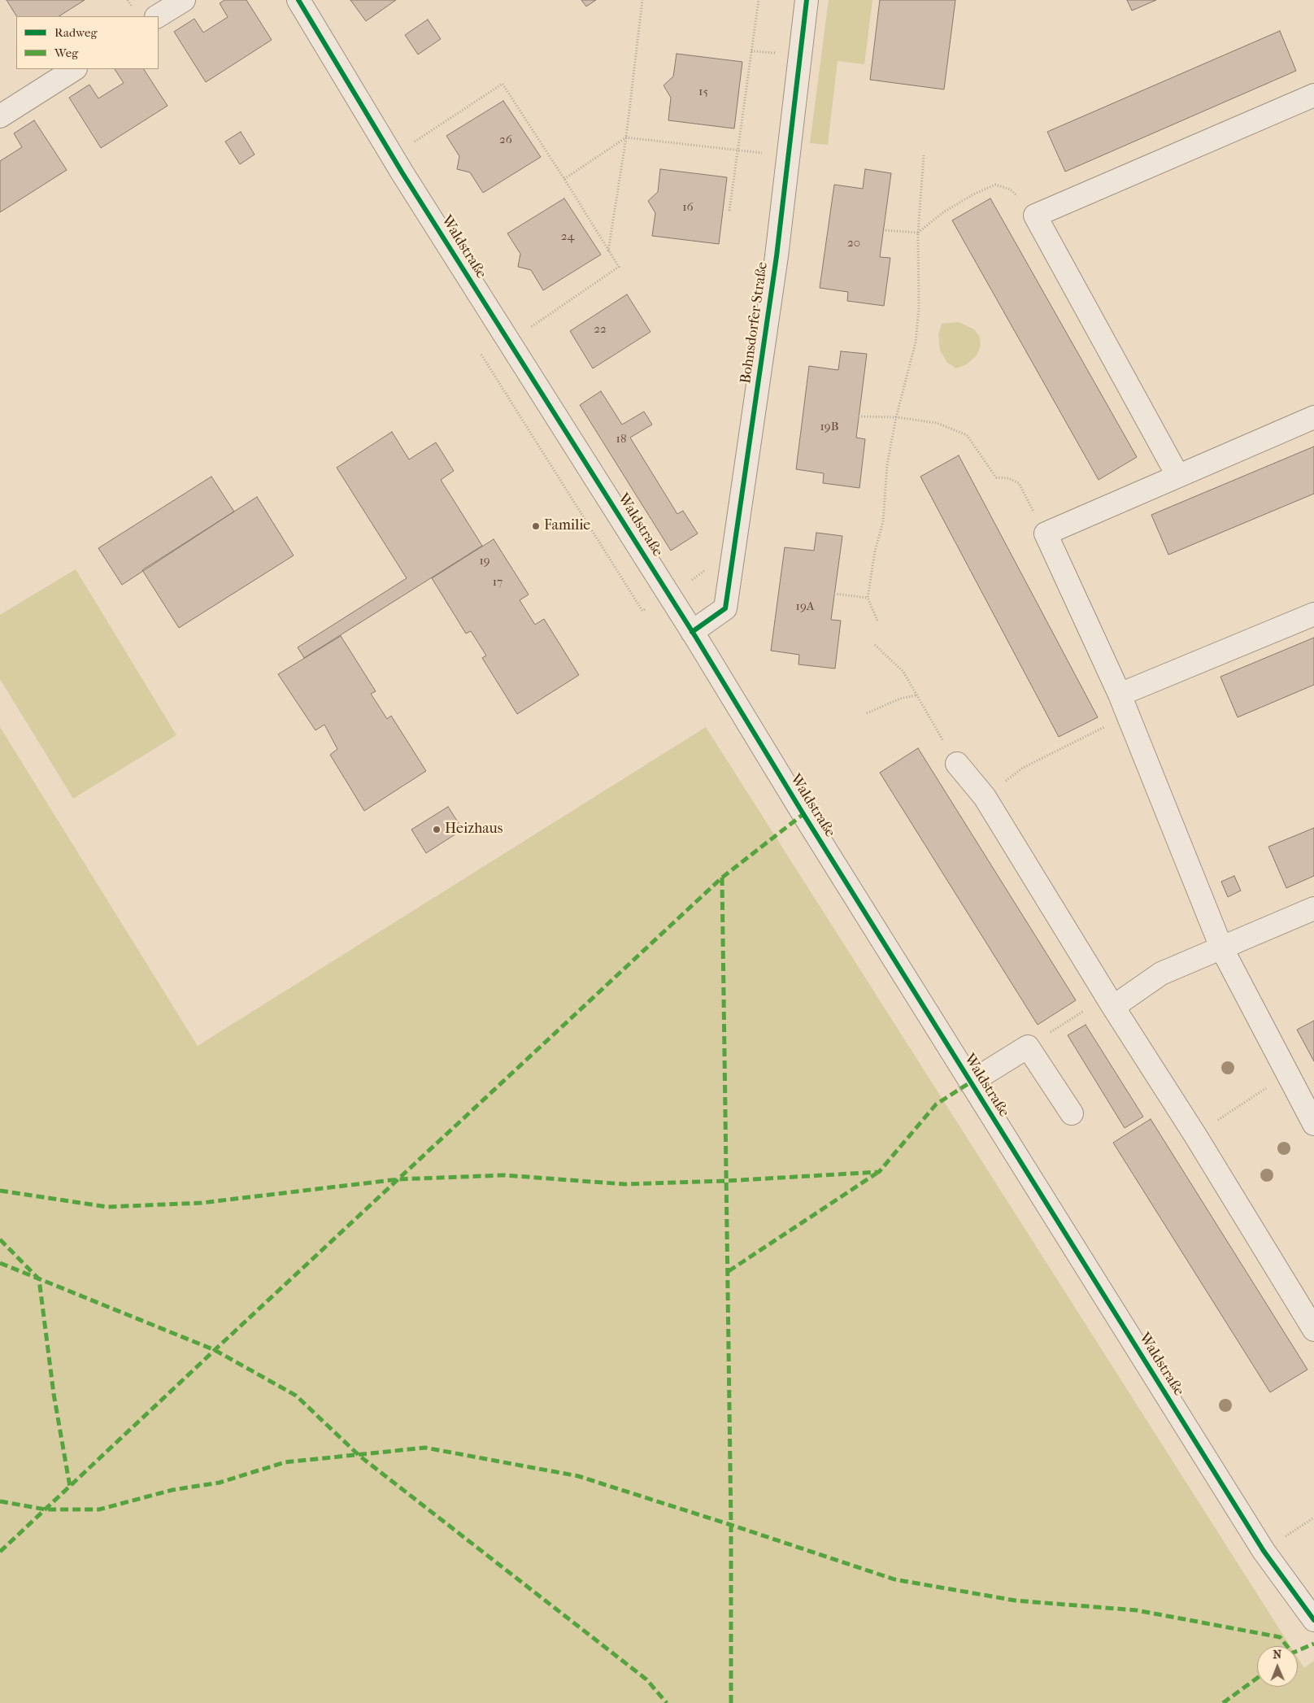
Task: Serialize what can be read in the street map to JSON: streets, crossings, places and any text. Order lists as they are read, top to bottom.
{
  "streets": {
    "street": ["Waldstraße", "Bohnsdorfer Straße"]
  },
  "crossings": [
    ["Waldstraße", "Bohnsdorfer Straße"]
  ],
  "places": ["Familie", "Heizhaus"],
  "house_numbers": [
    "15",
    "26",
    "16",
    "24",
    "20",
    "22",
    "19B",
    "18",
    "19",
    "17",
    "19A"
  ],
  "legend": ["Radweg", "Weg"],
  "north": "top"
}
